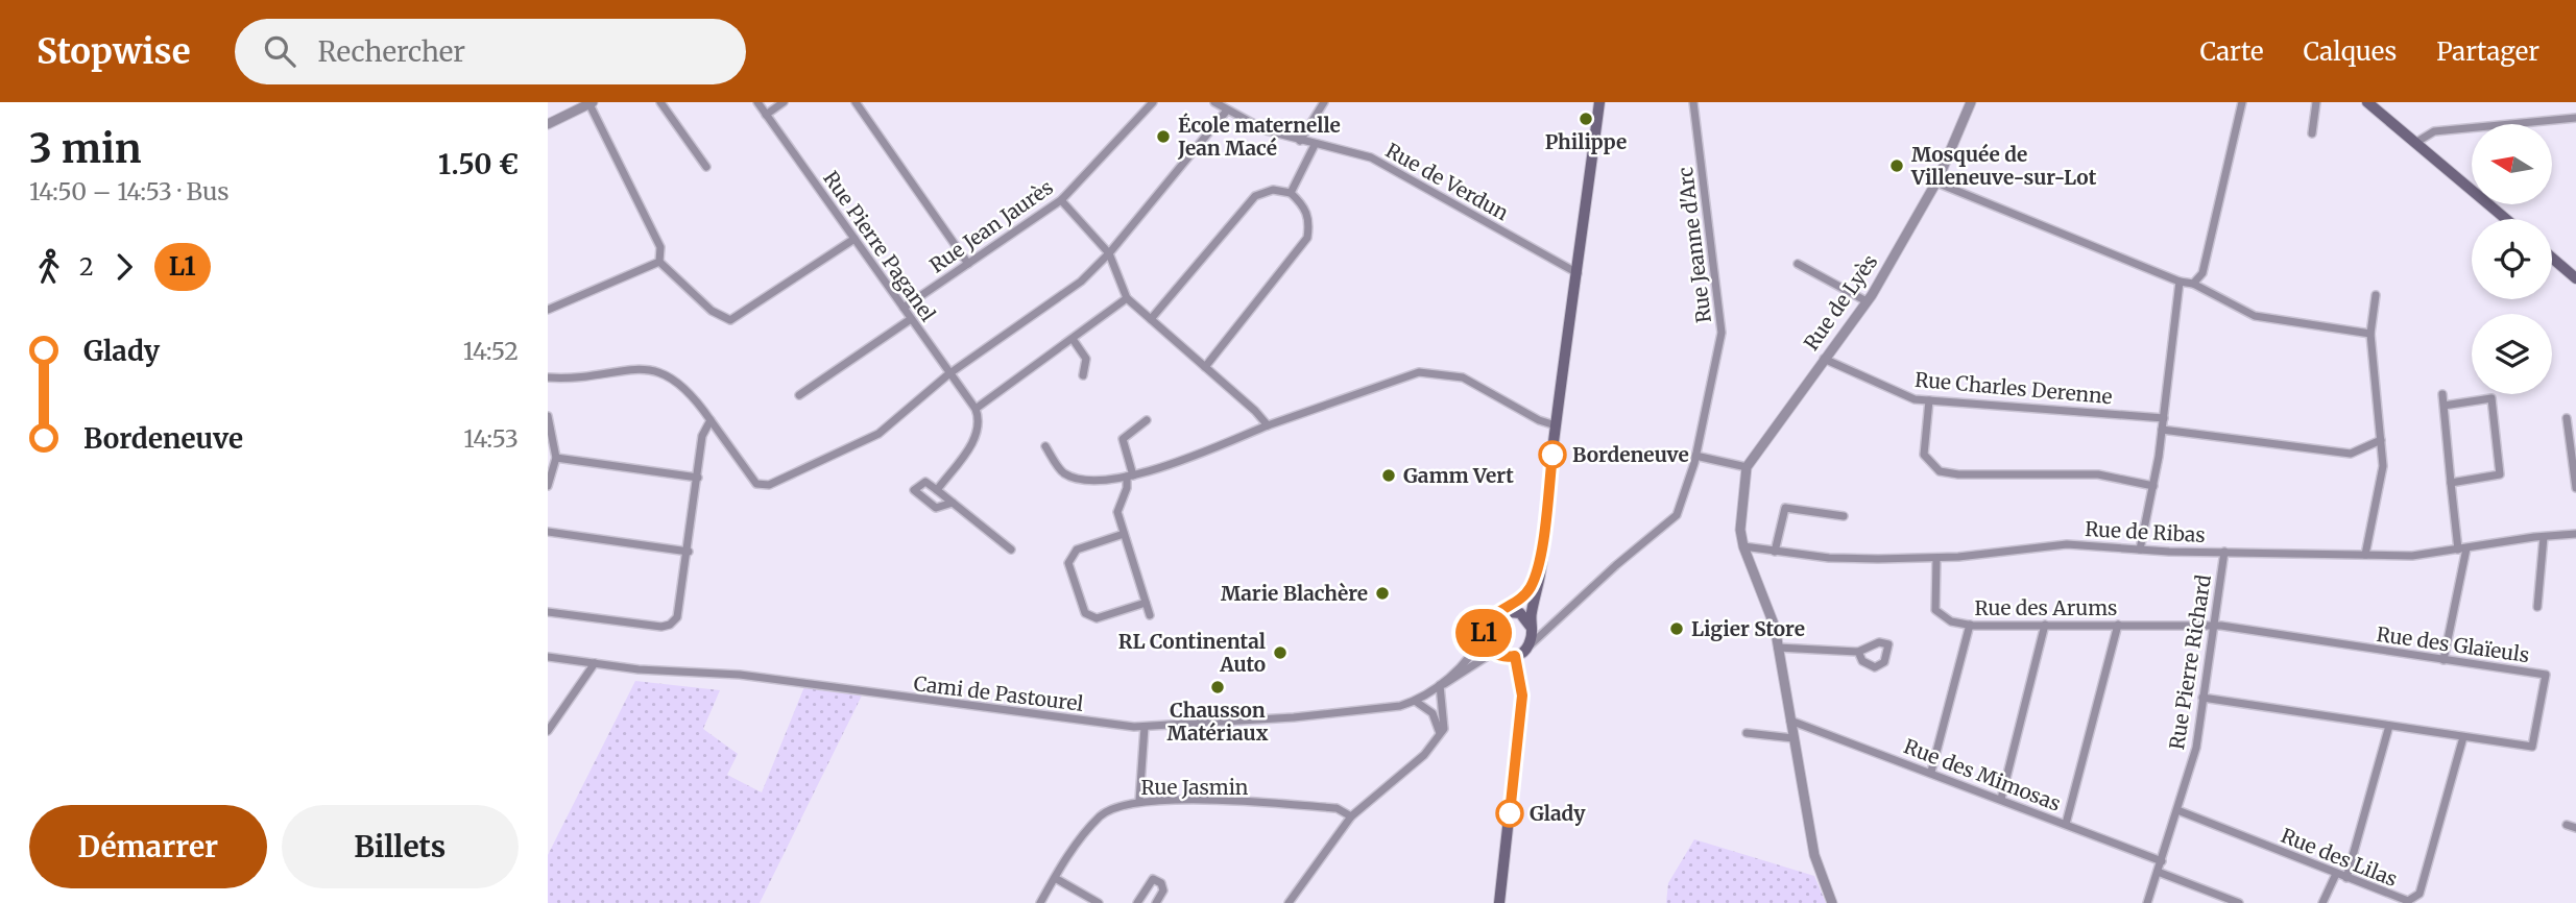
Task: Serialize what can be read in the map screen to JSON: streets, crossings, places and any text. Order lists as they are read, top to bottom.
{
  "streets": {
    "street": [
      "Rue de Verdun",
      "Rue Jean Jaurès",
      "Rue Jeanne d'Arc",
      "Rue Pierre Paganel",
      "Rue de Lyès",
      "Rue Charles Derenne",
      "Rue de Ribas",
      "Rue des Arums",
      "Rue des Glaïeuls",
      "Rue Pierre Richard",
      "Cami de Pastourel",
      "Rue des Mimosas",
      "Rue Jasmin",
      "Rue des Lilas"
    ]
  },
  "crossings": [
    ["Rue Jean Jaurès", "Rue Pierre Paganel"],
    ["Rue Jeanne d'Arc", "Cami de Pastourel"],
    ["Rue de Lyès", "Rue Charles Derenne"],
    ["Rue de Ribas", "Rue des Arums"],
    ["Rue de Ribas", "Rue Pierre Richard"],
    ["Rue des Arums", "Rue des Glaïeuls"],
    ["Rue des Arums", "Rue Pierre Richard"],
    ["Rue des Glaïeuls", "Rue Pierre Richard"],
    ["Rue des Glaïeuls", "Rue des Lilas"],
    ["Rue Pierre Richard", "Rue des Mimosas"],
    ["Rue Pierre Richard", "Rue des Lilas"]
  ],
  "places": [
    "Philippe",
    "École maternelle Jean Macé",
    "Mosquée de Villeneuve-sur-Lot",
    "Bordeneuve",
    "Gamm Vert",
    "Marie Blachère",
    "Ligier Store",
    "RL Continental Auto",
    "Chausson Matériaux",
    "Glady"
  ],
  "lines": ["bus line L1"],
  "north": "left",
  "page": {
    "header": "Stopwise",
    "search": "Rechercher",
    "nav": ["Carte", "Calques", "Partager"],
    "heading": ["3 min", "14:50 – 14:53 · Bus", "1.50 €"],
    "on_map": "L1",
    "legs": ["2", "L1"],
    "list": [
      {
        "name": "Glady",
        "value": "14:52"
      },
      {
        "name": "Bordeneuve",
        "value": "14:53"
      }
    ],
    "buttons": ["Démarrer", "Billets"]
  }
}
